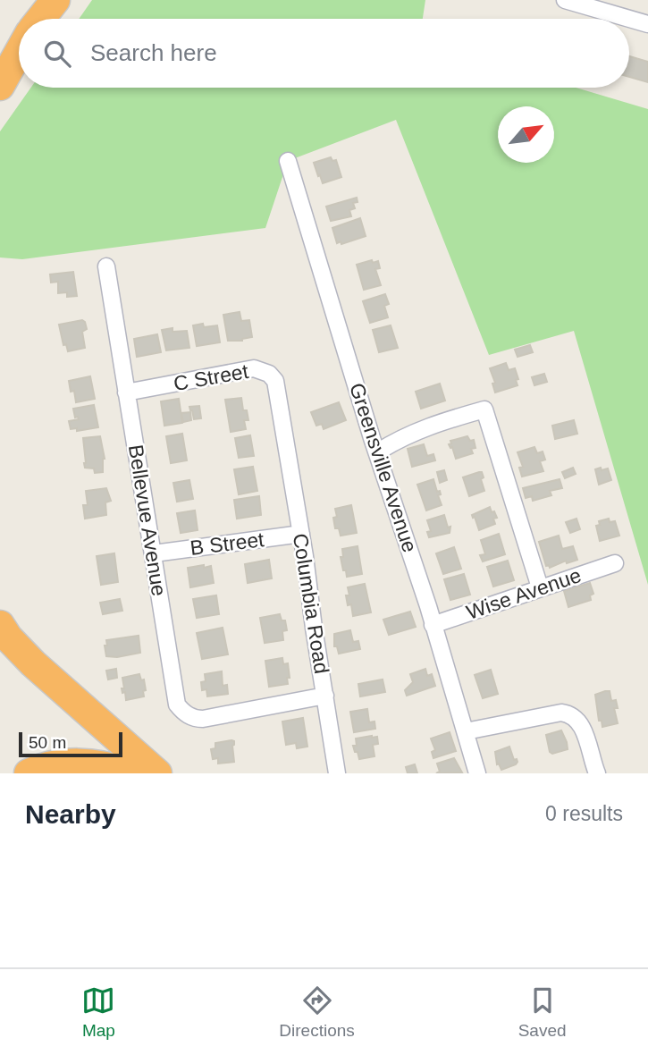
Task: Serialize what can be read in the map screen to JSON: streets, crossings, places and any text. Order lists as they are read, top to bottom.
{
  "streets": {
    "street": [
      "C Street",
      "Greensville Avenue",
      "Bellevue Avenue",
      "B Street",
      "Wise Avenue",
      "Columbia Road"
    ]
  },
  "crossings": [
    ["C Street", "Bellevue Avenue"],
    ["C Street", "Columbia Road"],
    ["Greensville Avenue", "Wise Avenue"],
    ["Bellevue Avenue", "B Street"],
    ["Bellevue Avenue", "Columbia Road"],
    ["B Street", "Columbia Road"]
  ],
  "scale_bar": "50 m",
  "north": "top right",
  "page": {
    "search": "Search here",
    "scale": "50 m",
    "heading": ["Nearby", "0 results"],
    "nav": ["Map", "Directions", "Saved"]
  }
}
